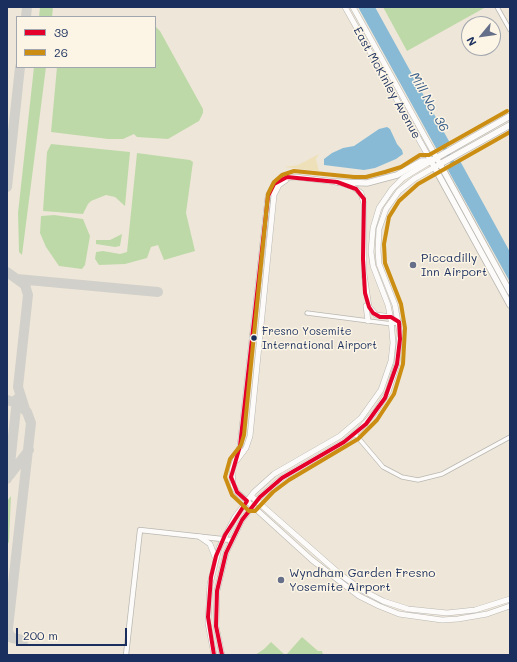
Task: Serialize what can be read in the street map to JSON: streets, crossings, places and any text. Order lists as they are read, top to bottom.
{
  "streets": {
    "main road": ["East McKinley Avenue"]
  },
  "water": ["Mill No. 36"],
  "places": ["Piccadilly Inn Airport", "Fresno Yosemite International Airport", "Wyndham Garden Fresno Yosemite Airport"],
  "lines": ["transit line 26", "transit line 39"],
  "legend": ["39", "26"],
  "scale_bar": "200 m",
  "north": "bottom left"
}
